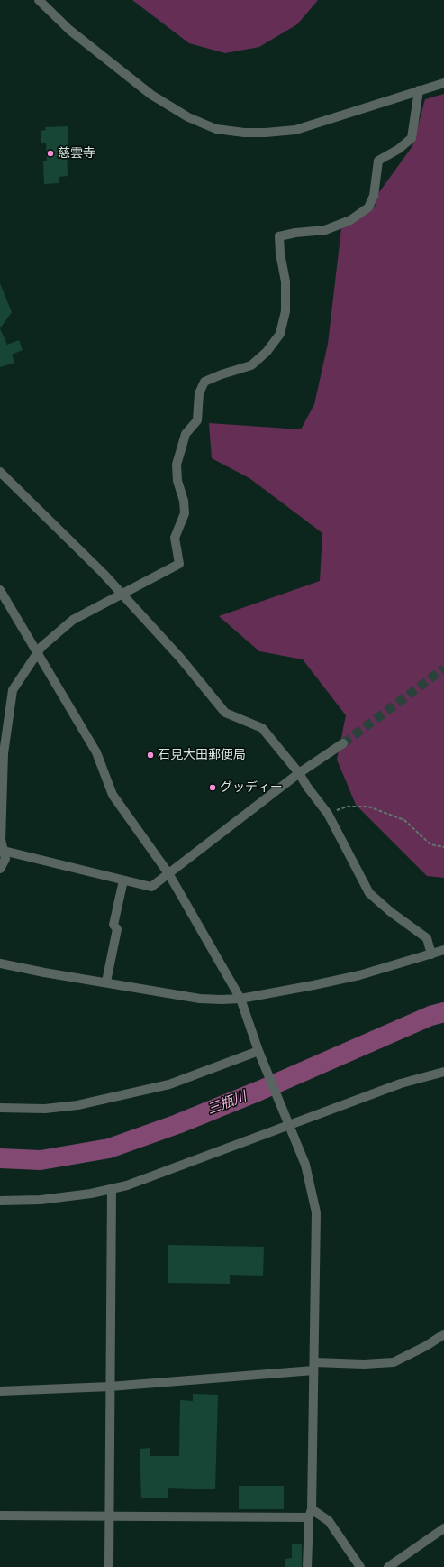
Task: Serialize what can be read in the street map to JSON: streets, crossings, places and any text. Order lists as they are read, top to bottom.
{
  "water": ["三瓶川"],
  "places": ["慈雲寺", "石見大田郵便局", "グッディー"]
}
